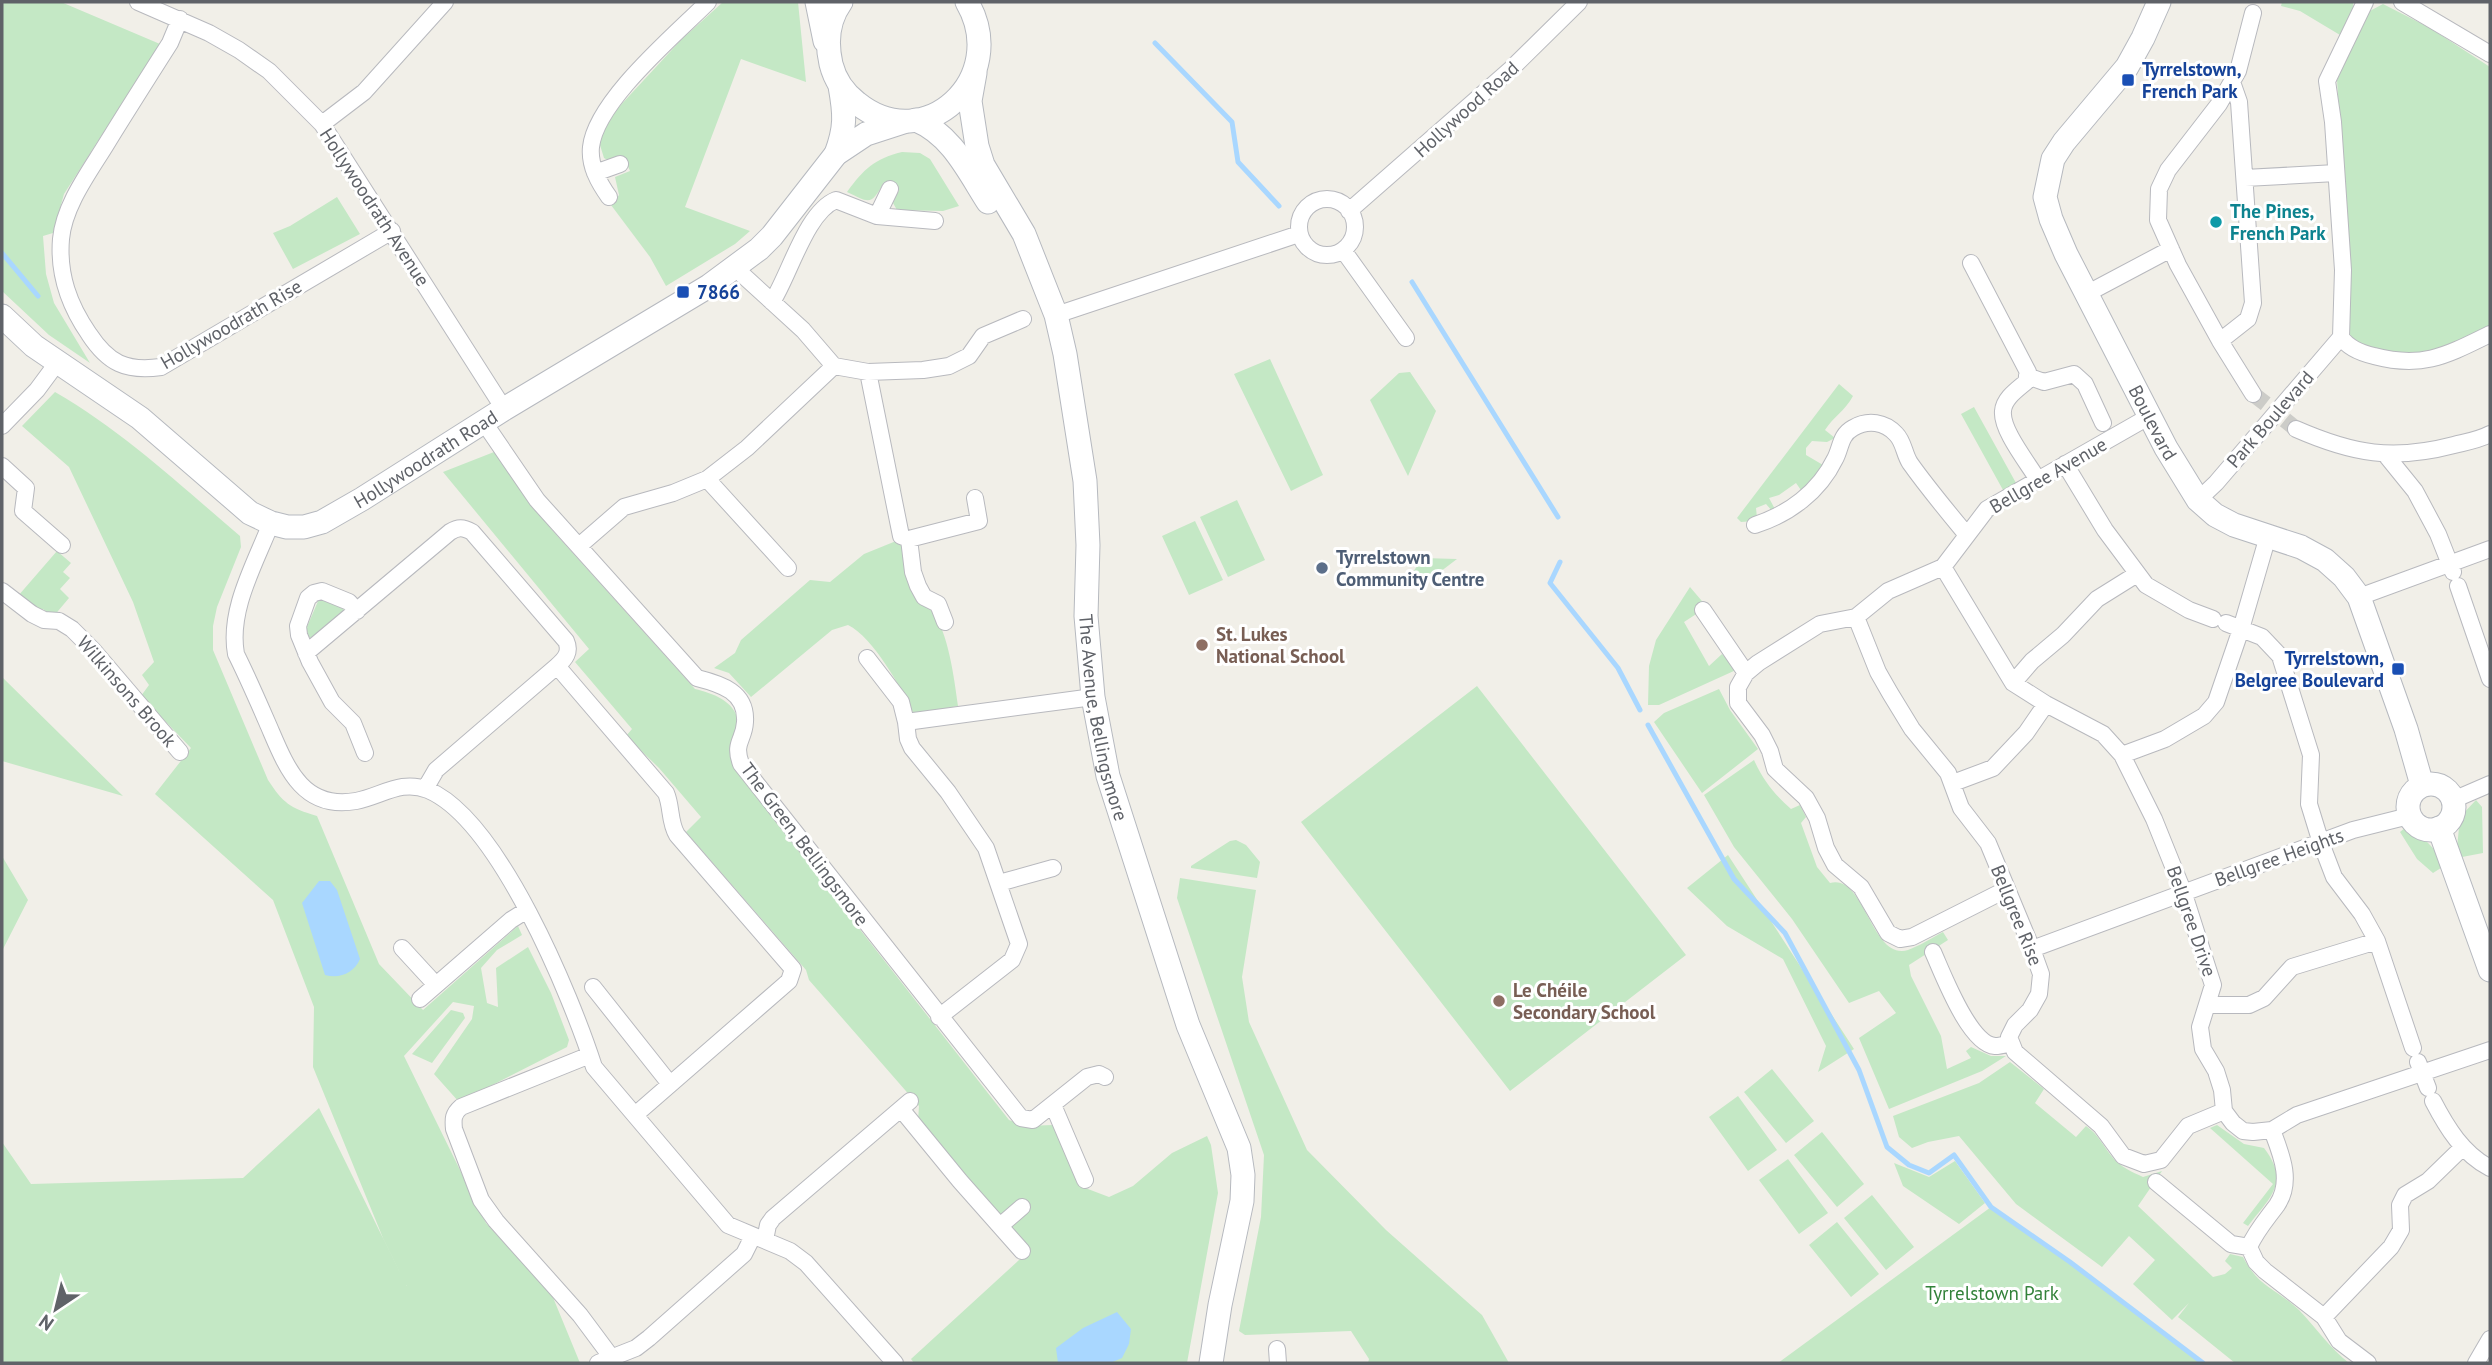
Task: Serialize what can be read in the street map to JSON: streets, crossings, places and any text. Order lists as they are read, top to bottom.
{
  "streets": {
    "street": [
      "Hollywood Road",
      "Hollywoodrath Avenue",
      "Hollywoodrath Rise",
      "Park Boulevard",
      "Boulevard",
      "Hollywoodrath Road",
      "Bellgree Avenue",
      "Wilkinsons Brook",
      "The Avenue, Bellingsmore",
      "The Green, Bellingsmore",
      "Bellgree Heights",
      "Bellgree Rise",
      "Bellgree Drive"
    ]
  },
  "crossings": [
    ["Hollywoodrath Avenue", "Hollywoodrath Rise"],
    ["Hollywoodrath Avenue", "Hollywoodrath Road"],
    ["Park Boulevard", "Boulevard"],
    ["Boulevard", "Bellgree Avenue"],
    ["Boulevard", "Bellgree Heights"],
    ["Hollywoodrath Road", "The Avenue, Bellingsmore"],
    ["Hollywoodrath Road", "The Green, Bellingsmore"],
    ["Bellgree Avenue", "Bellgree Drive"],
    ["Bellgree Heights", "Bellgree Rise"],
    ["Bellgree Heights", "Bellgree Drive"]
  ],
  "parks": ["Tyrrelstown Park"],
  "places": {
    "transit": ["Tyrrelstown, French Park", "7866", "Tyrrelstown, Belgree Boulevard"],
    "other": [
      "The Pines, French Park",
      "Tyrrelstown Community Centre",
      "St. Lukes National School",
      "Le Chéile Secondary School"
    ]
  },
  "north": "bottom left"
}
